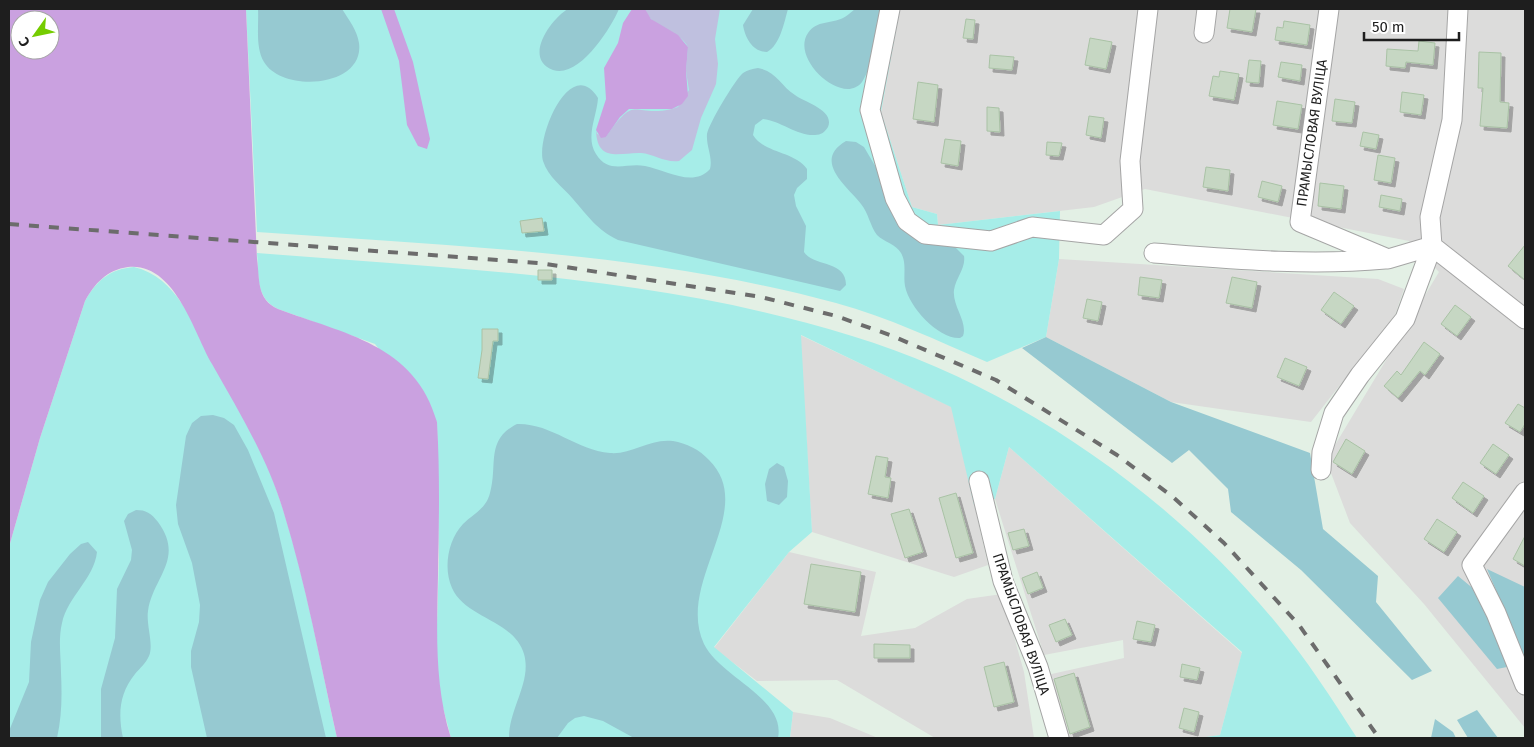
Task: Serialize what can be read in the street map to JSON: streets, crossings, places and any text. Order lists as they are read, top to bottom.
{
  "streets": {
    "street": ["ПРАМЫСЛОВАЯ ВУЛІЦА"]
  },
  "scale_bar": "50 m",
  "north": "bottom left"
}
